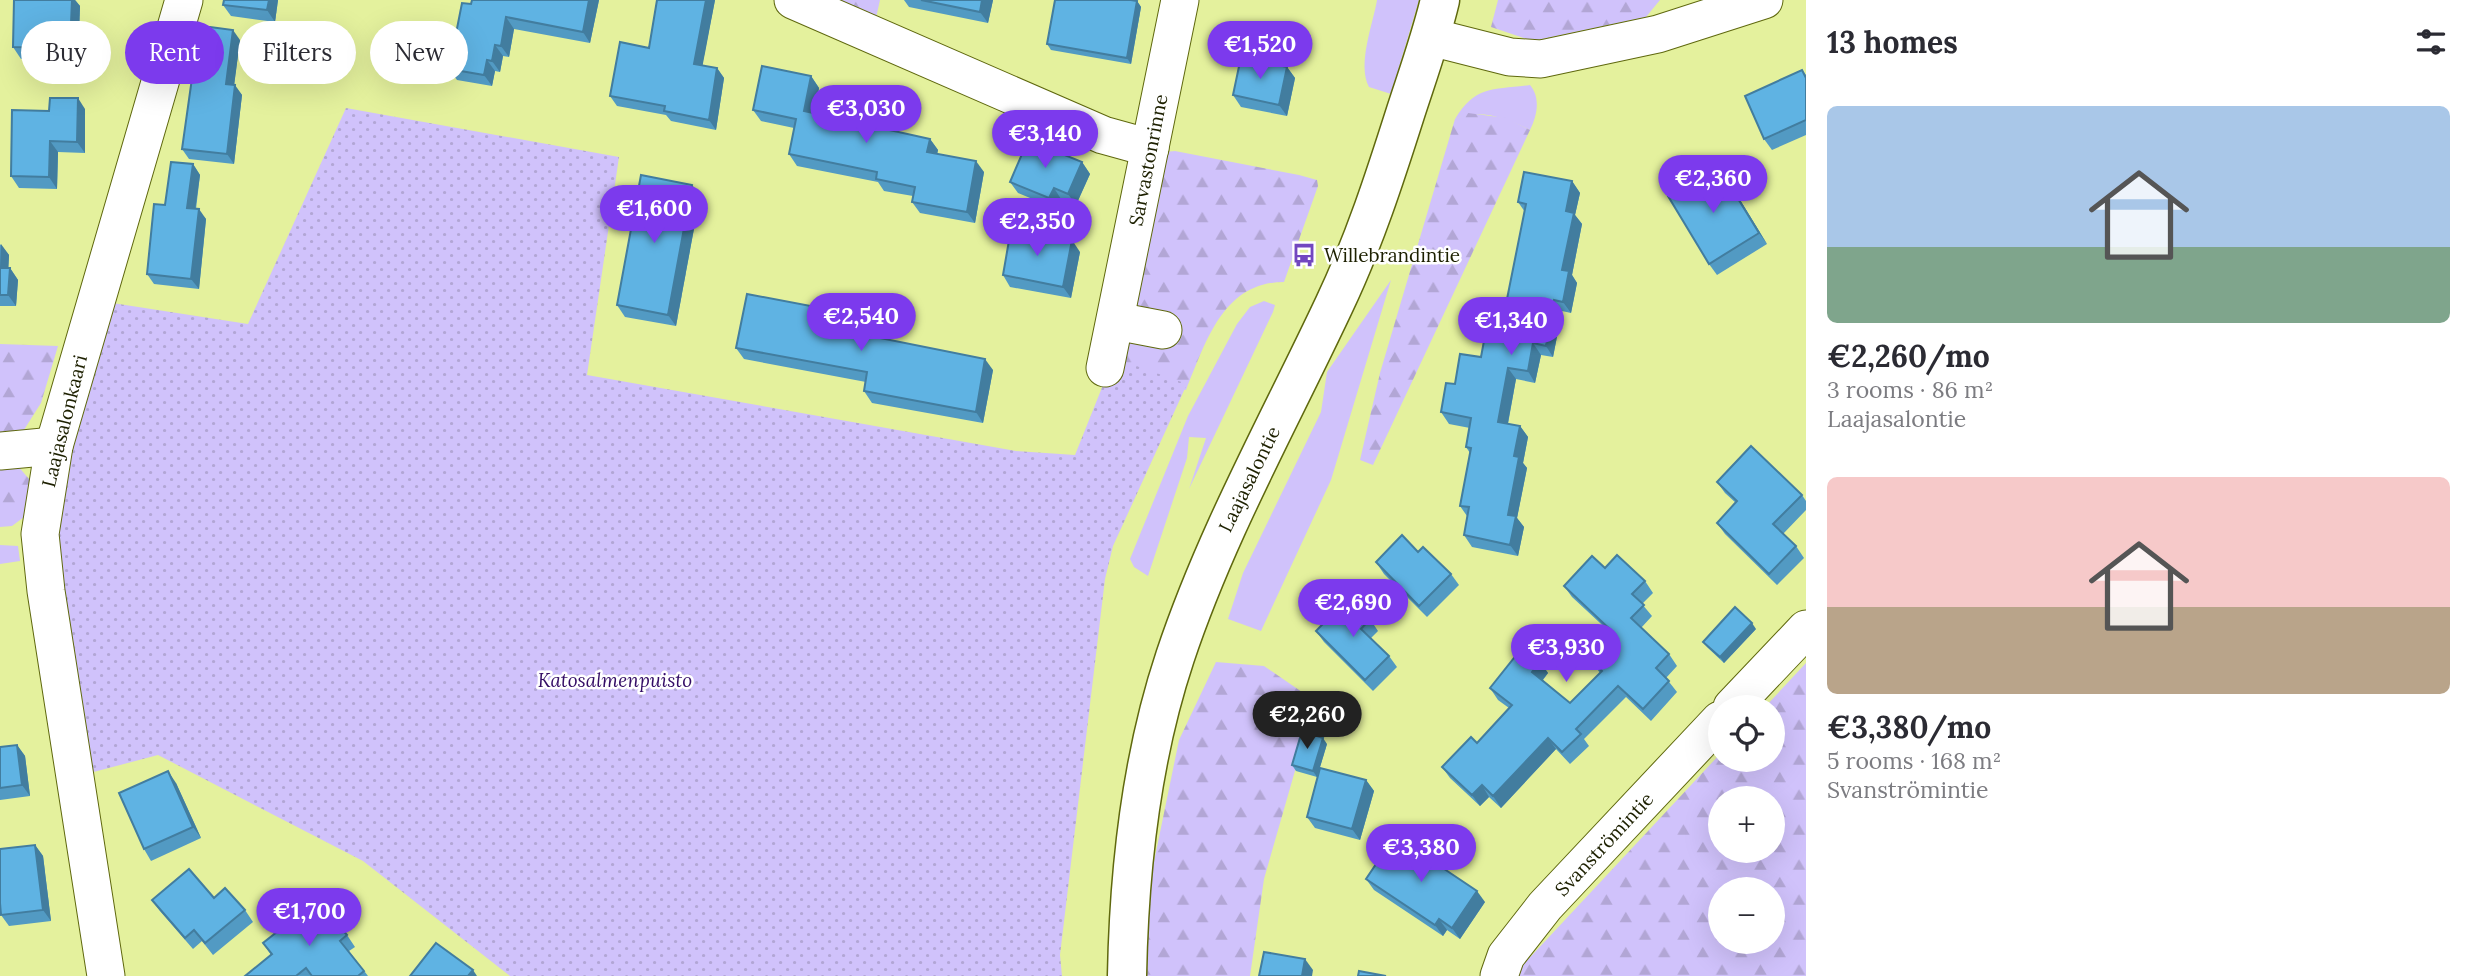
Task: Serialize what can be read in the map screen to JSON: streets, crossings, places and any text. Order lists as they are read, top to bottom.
{
  "streets": {
    "main road": ["Laajasalontie"],
    "street": ["Sarvastonrinne", "Laajasalonkaari", "Svanströmintie"]
  },
  "parks": ["Katosalmenpuisto"],
  "places": {
    "bus stop": ["Willebrandintie"]
  },
  "page": {
    "heading": "13 homes",
    "price": [
      "€1,520",
      "€3,030",
      "€3,140",
      "€2,360",
      "€1,600",
      "€2,350",
      "€2,540",
      "€1,340",
      "€2,690",
      "€3,930",
      "€2,260",
      "€3,380",
      "€1,700"
    ],
    "chip": [
      "Buy",
      "Rent",
      "Filters",
      "New"
    ],
    "list": [
      {
        "name": "€2,260/mo",
        "note": "3 rooms · 86 m² · Laajasalontie"
      },
      {
        "name": "€3,380/mo",
        "note": "5 rooms · 168 m² · Svanströmintie"
      }
    ],
    "map_buttons": ["+", "−"]
  }
}
